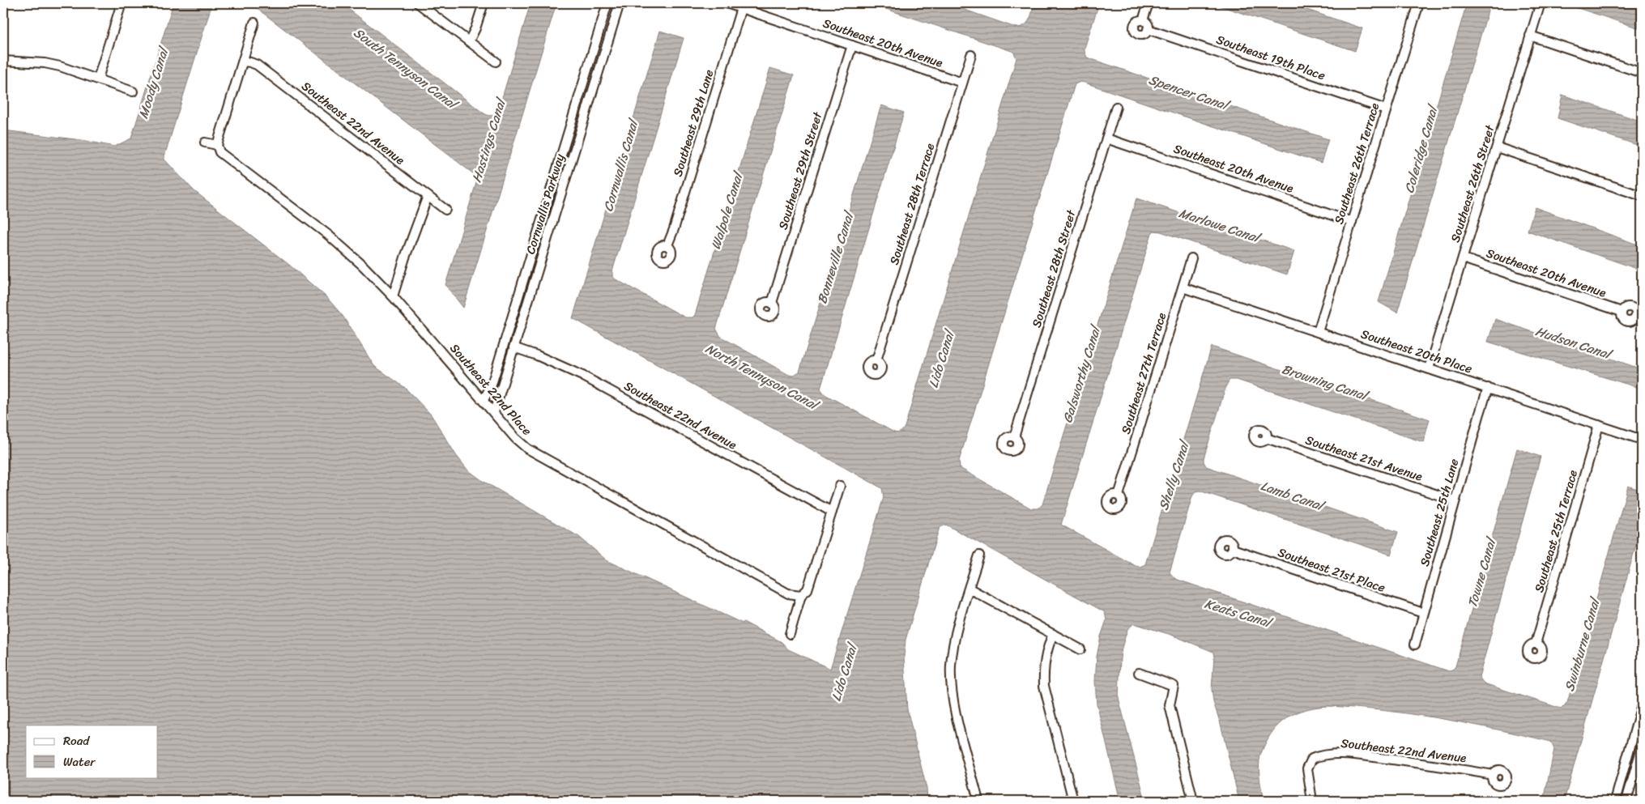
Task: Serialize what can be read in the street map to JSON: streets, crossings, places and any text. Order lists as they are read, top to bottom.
{
  "streets": {
    "street": [
      "Southeast 20th Avenue",
      "Southeast 19th Place",
      "Southeast 22nd Avenue",
      "Southeast 29th Lane",
      "Southeast 26th Terrace",
      "Southeast 29th Street",
      "Southeast 26th Street",
      "Cornwallis Parkway",
      "Southeast 28th Terrace",
      "Southeast 28th Street",
      "Southeast 20th Place",
      "Southeast 27th Terrace",
      "Southeast 22nd Place",
      "Southeast 21st Avenue",
      "Southeast 25th Lane",
      "Southeast 25th Terrace",
      "Southeast 21st Place"
    ]
  },
  "crossings": [
    ["Southeast 20th Avenue", "Southeast 29th Lane"],
    ["Southeast 20th Avenue", "Southeast 26th Terrace"],
    ["Southeast 20th Avenue", "Southeast 29th Street"],
    ["Southeast 20th Avenue", "Southeast 26th Street"],
    ["Southeast 20th Avenue", "Southeast 28th Terrace"],
    ["Southeast 20th Avenue", "Southeast 28th Street"],
    ["Southeast 19th Place", "Southeast 26th Terrace"],
    ["Southeast 22nd Avenue", "Cornwallis Parkway"],
    ["Southeast 26th Terrace", "Southeast 20th Place"],
    ["Southeast 26th Street", "Southeast 20th Place"],
    ["Cornwallis Parkway", "Southeast 22nd Place"],
    ["Southeast 20th Place", "Southeast 27th Terrace"],
    ["Southeast 20th Place", "Southeast 25th Lane"],
    ["Southeast 20th Place", "Southeast 25th Terrace"],
    ["Southeast 21st Avenue", "Southeast 25th Lane"],
    ["Southeast 25th Lane", "Southeast 21st Place"]
  ],
  "water": [
    "South Tennyson Canal",
    "Moody Canal",
    "Spencer Canal",
    "Hastings Canal",
    "Coleridge Canal",
    "Cornwallis Canal",
    "Walpole Canal",
    "Marlowe Canal",
    "Bonneville Canal",
    "Hudson Canal",
    "Lido Canal",
    "Galsworthy Canal",
    "North Tennyson Canal",
    "Browning Canal",
    "Shelly Canal",
    "Lamb Canal",
    "Towne Canal",
    "Keats Canal",
    "Swinburne Canal"
  ],
  "legend": ["Road", "Water"]
}
